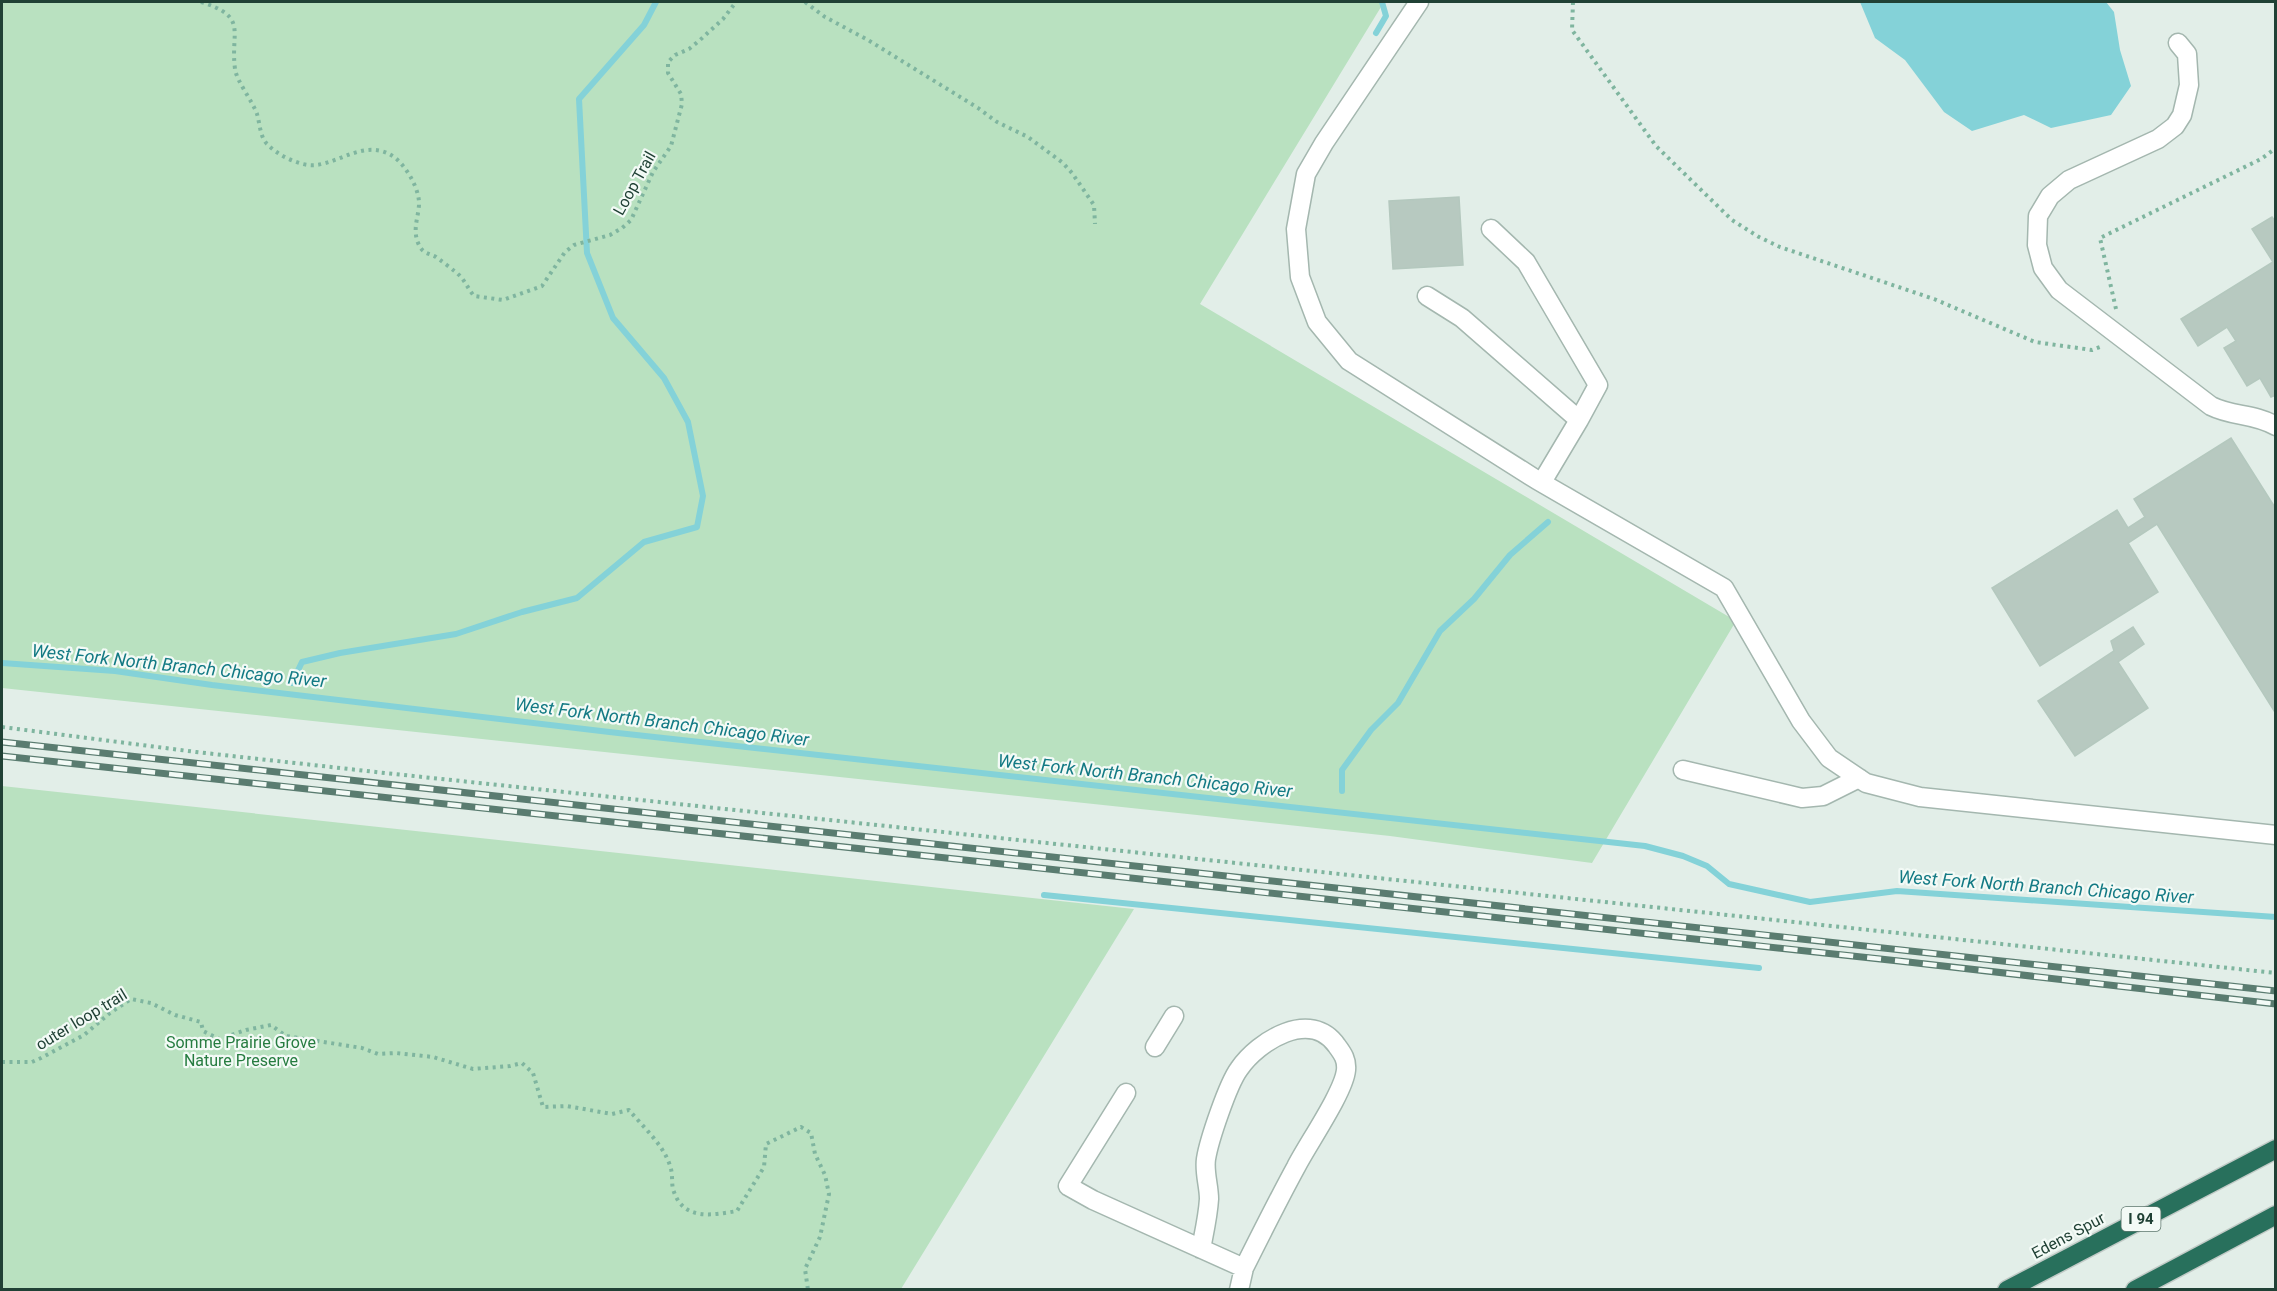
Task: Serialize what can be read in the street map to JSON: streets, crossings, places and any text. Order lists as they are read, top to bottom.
{
  "streets": {
    "highway": ["I 94", "Edens Spur"],
    "path": ["Loop Trail", "outer loop trail"]
  },
  "water": ["West Fork North Branch Chicago River"],
  "parks": ["Somme Prairie Grove Nature Preserve"]
}
